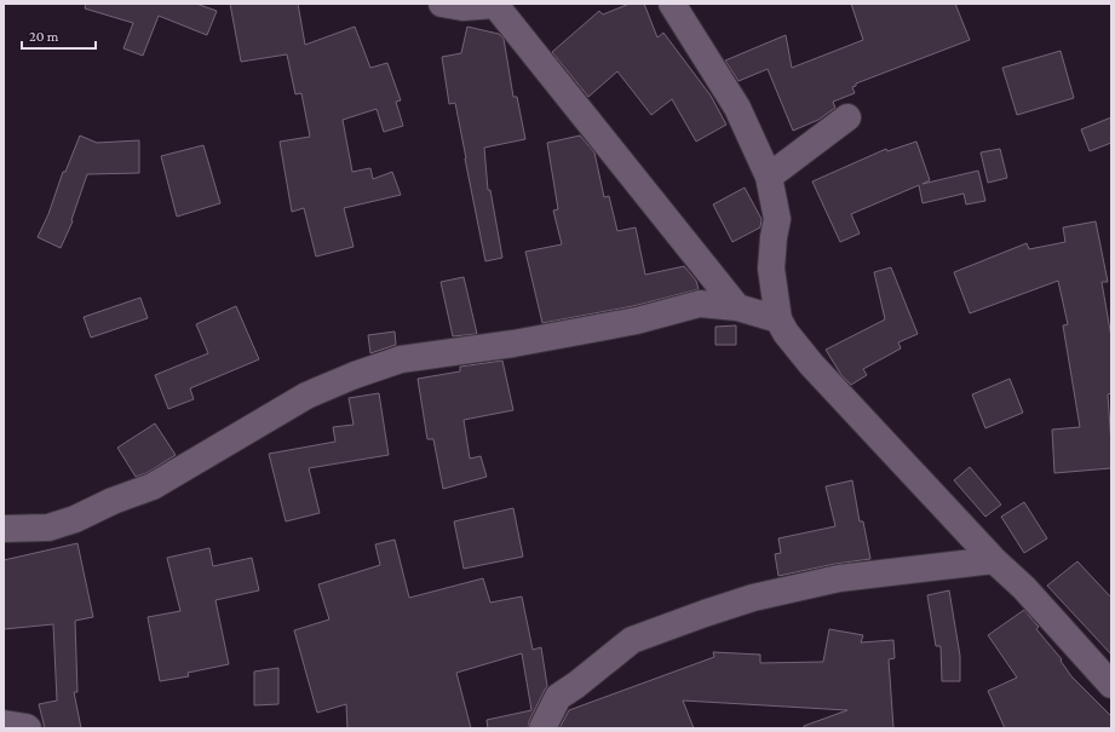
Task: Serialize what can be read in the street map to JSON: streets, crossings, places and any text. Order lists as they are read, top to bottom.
{
  "scale_bar": "20 m"
}
